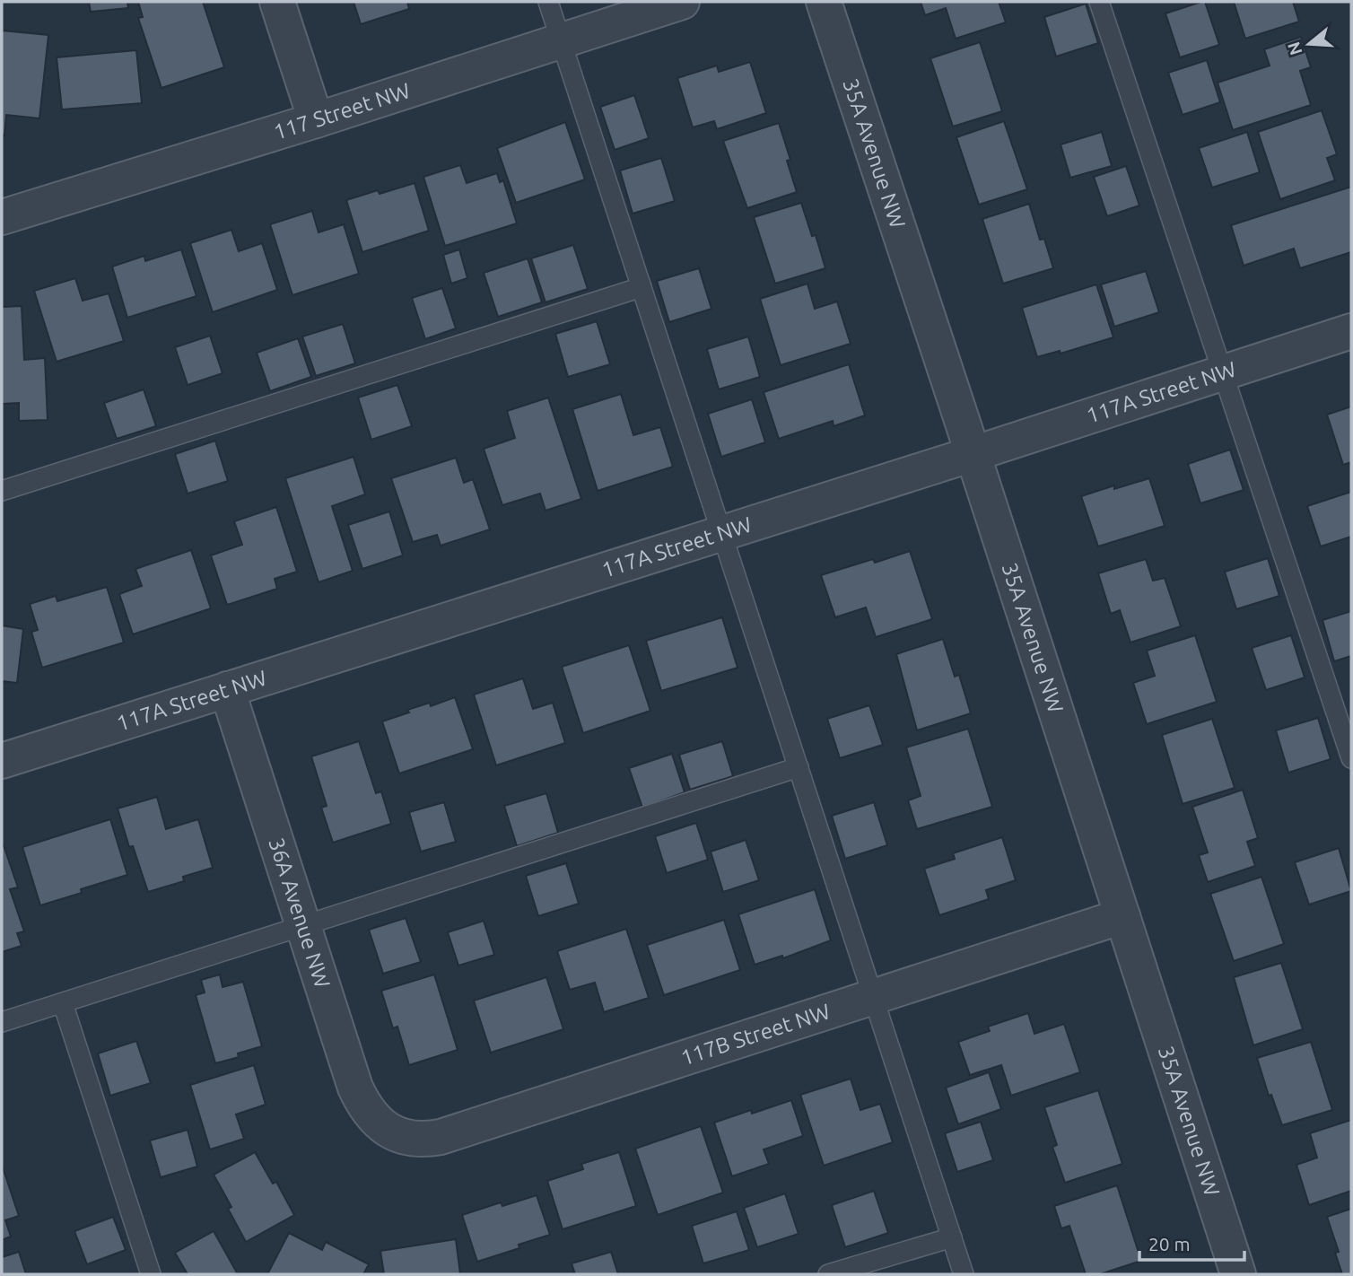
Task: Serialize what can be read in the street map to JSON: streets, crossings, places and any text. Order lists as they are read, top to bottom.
{
  "streets": {
    "street": [
      "117 Street NW",
      "35A Avenue NW",
      "117A Street NW",
      "36A Avenue NW",
      "117B Street NW"
    ]
  },
  "crossings": [
    ["35A Avenue NW", "117A Street NW"],
    ["35A Avenue NW", "117B Street NW"],
    ["117A Street NW", "36A Avenue NW"],
    ["36A Avenue NW", "117B Street NW"]
  ],
  "scale_bar": "20 m",
  "north": "left"
}
